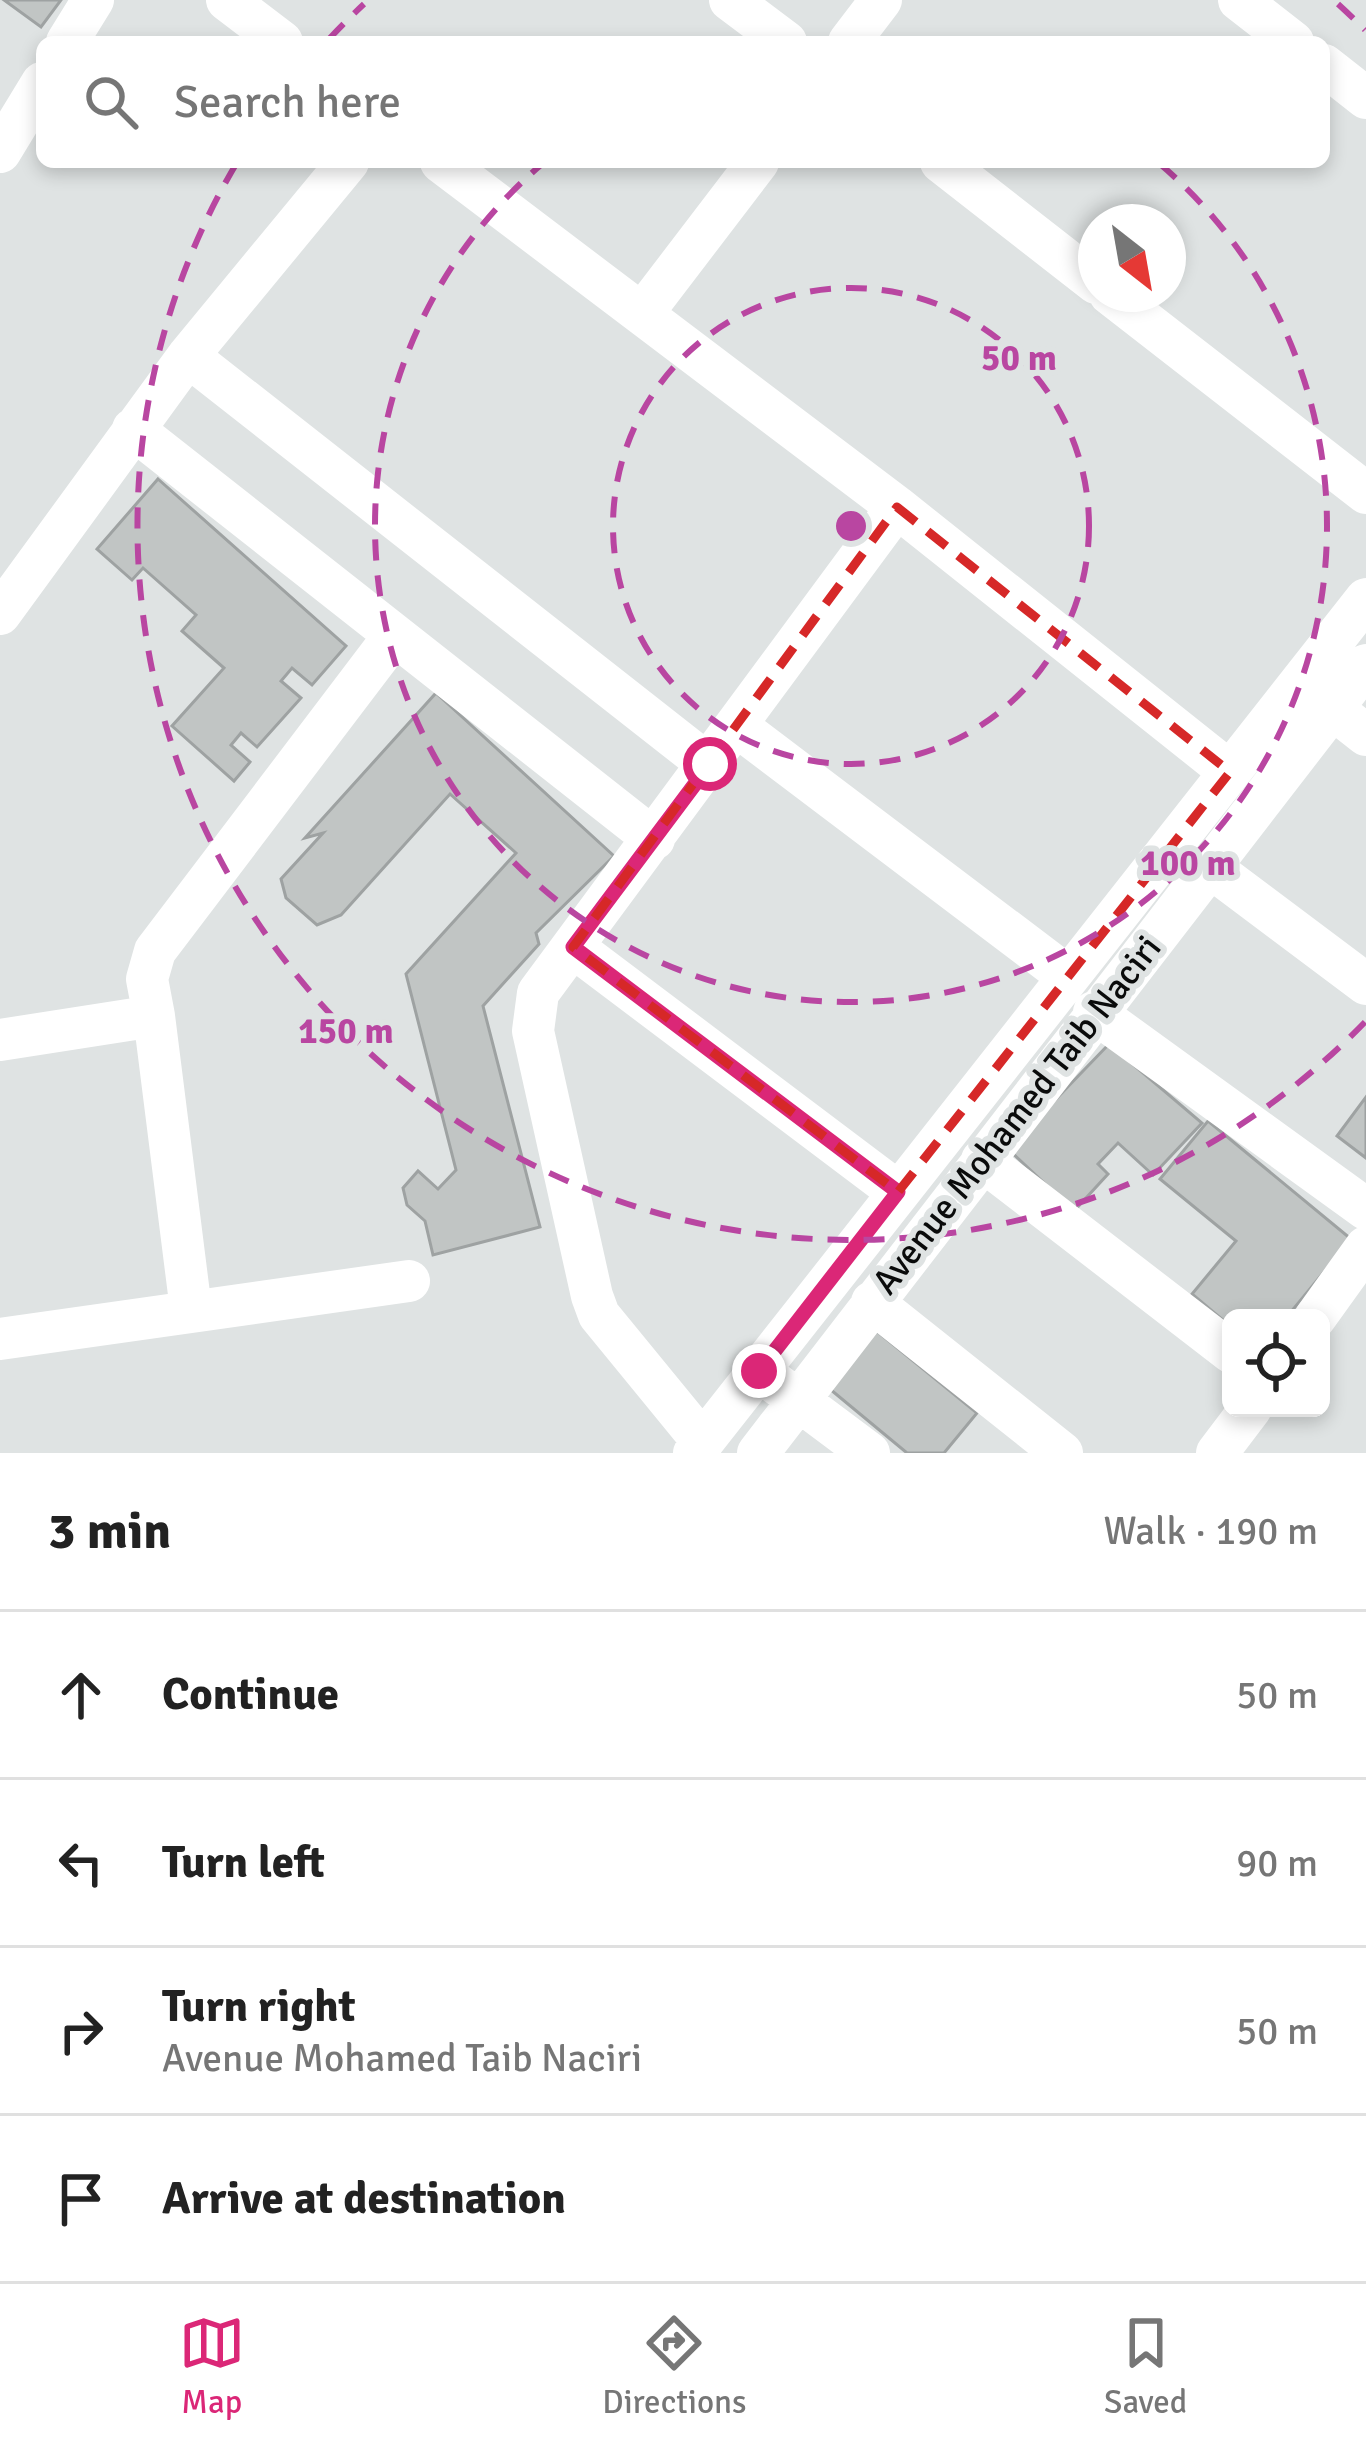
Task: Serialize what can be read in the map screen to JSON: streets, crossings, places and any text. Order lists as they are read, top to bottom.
{
  "streets": {
    "street": ["Avenue Mohamed Taib Naciri"]
  },
  "north": "bottom right",
  "page": {
    "search": "Search here",
    "heading": ["3 min", "Walk · 190 m"],
    "list": [
      ["Continue", "50 m"],
      ["Turn left", "90 m"],
      ["Turn right", "Avenue Mohamed Taib Naciri", "50 m"],
      "Arrive at destination"
    ],
    "nav": ["Map", "Directions", "Saved"]
  },
  "rings": ["50 m", "100 m", "150 m"]
}
